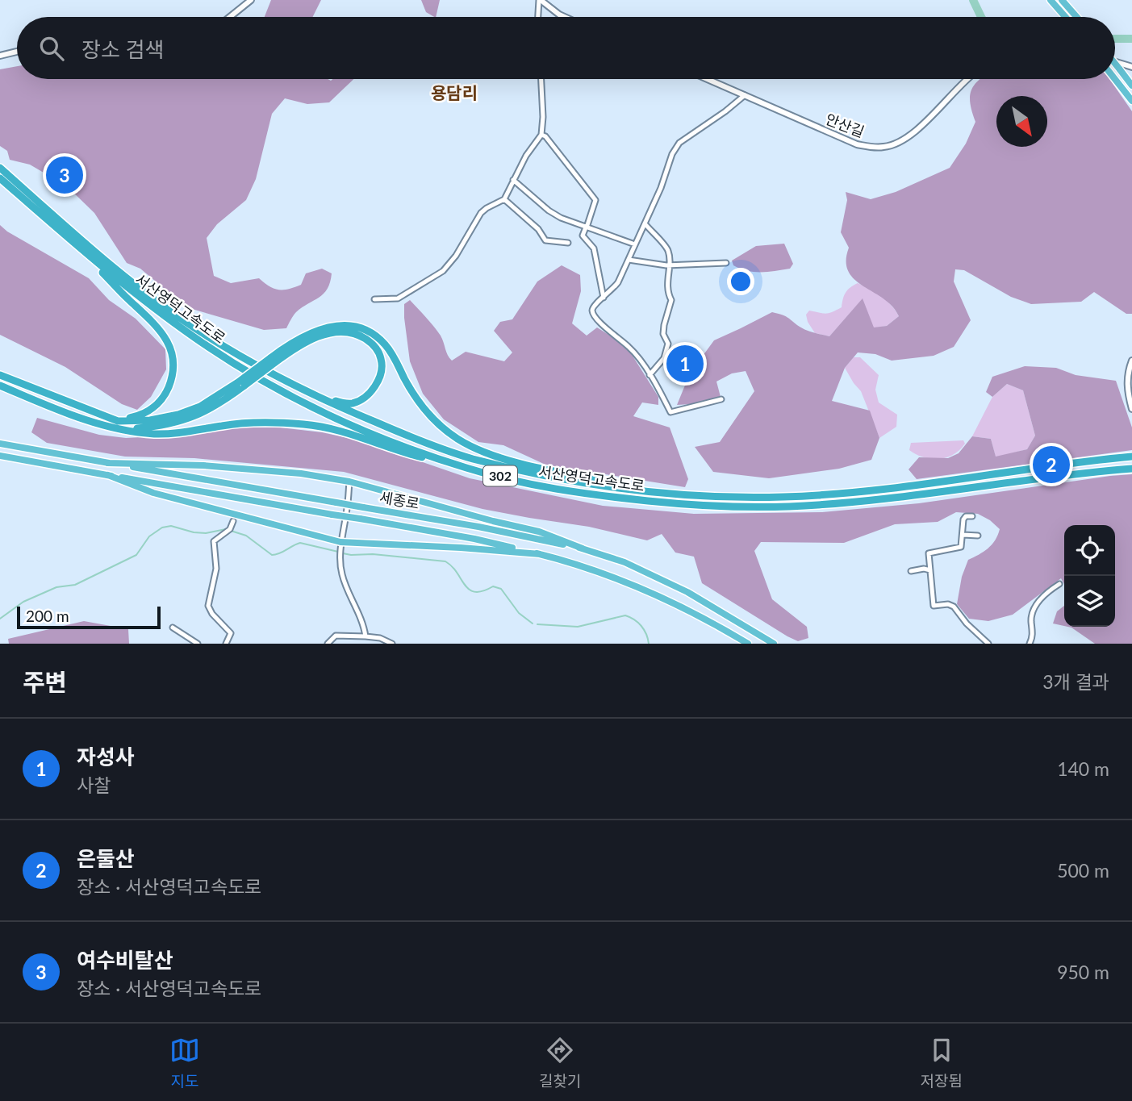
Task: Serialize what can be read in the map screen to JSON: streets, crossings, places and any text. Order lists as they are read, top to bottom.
{
  "streets": {
    "highway": ["서산영덕고속도로", "302", "세종로"],
    "street": ["안산길"]
  },
  "districts": ["용담리"],
  "scale_bar": "200 m",
  "north": "bottom right",
  "page": {
    "search": "장소 검색",
    "pins": ["3", "1", "2"],
    "scale": "200 m",
    "heading": ["주변", "3개 결과"],
    "list": [
      {
        "mark": "1",
        "name": "자성사",
        "note": "사찰",
        "value": "140 m"
      },
      {
        "mark": "2",
        "name": "은둘산",
        "note": "장소 · 서산영덕고속도로",
        "value": "500 m"
      },
      {
        "mark": "3",
        "name": "여수비탈산",
        "note": "장소 · 서산영덕고속도로",
        "value": "950 m"
      }
    ],
    "nav": ["지도", "길찾기", "저장됨"]
  }
}
